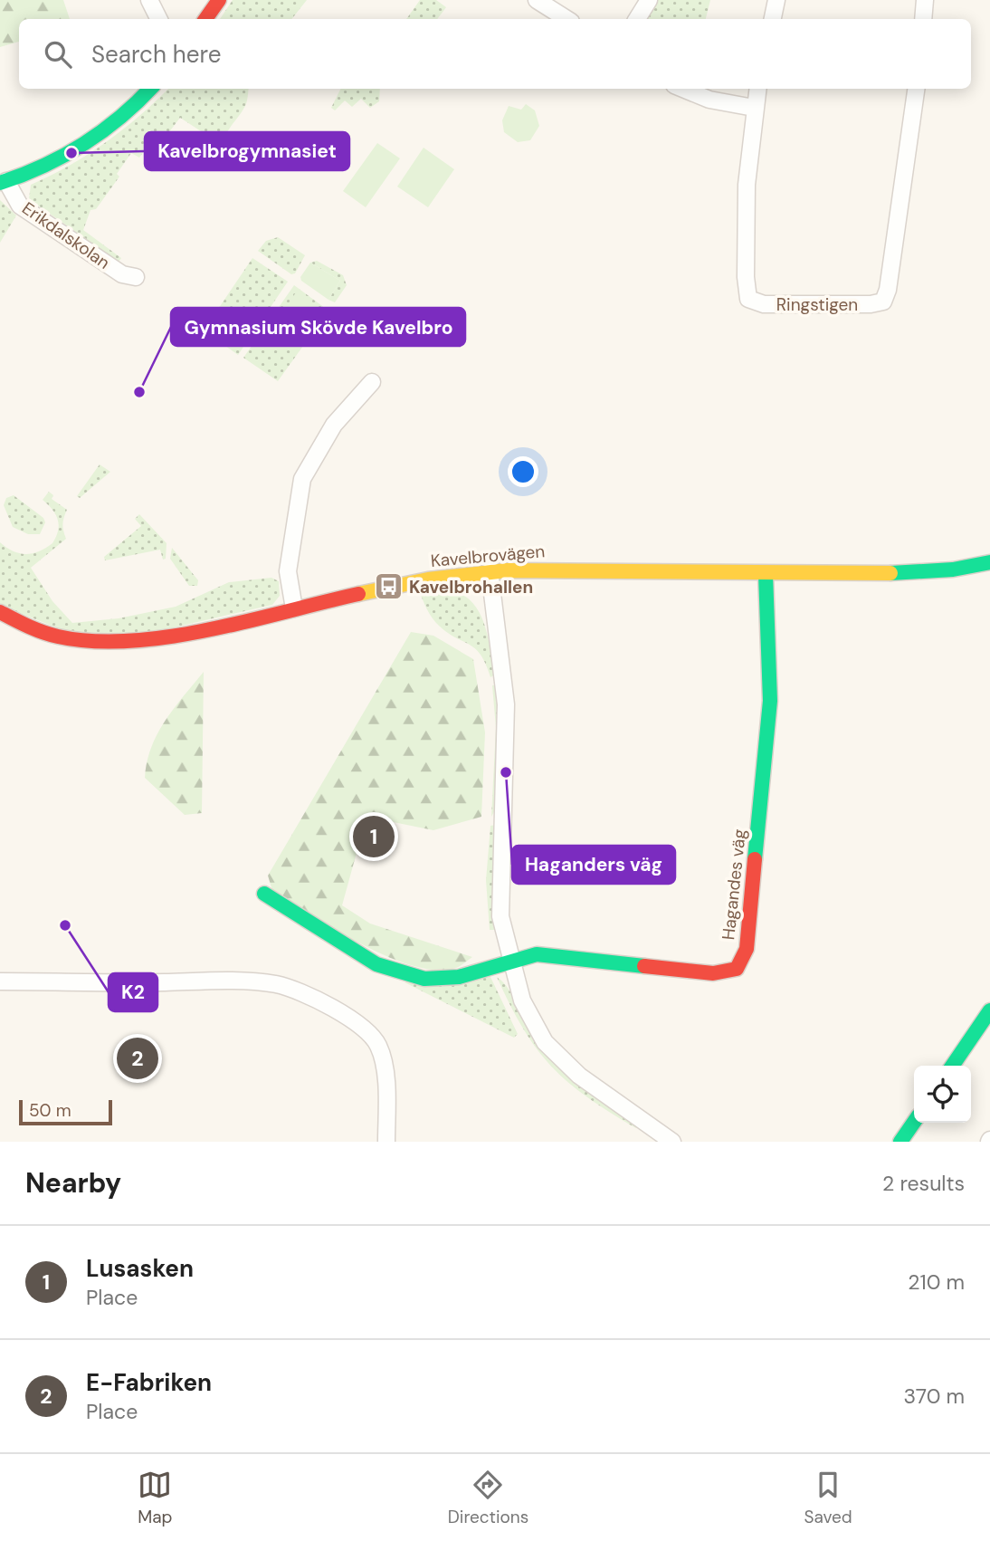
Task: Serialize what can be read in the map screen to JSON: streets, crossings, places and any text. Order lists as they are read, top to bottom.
{
  "streets": {
    "main road": ["Kavelbrovägen", "Hagandes väg"],
    "street": ["Erikdalskolan", "Ringstigen"]
  },
  "crossings": [
    ["Kavelbrovägen", "Hagandes väg"]
  ],
  "places": {
    "other": [
      "Kavelbrogymnasiet",
      "Gymnasium Skövde Kavelbro",
      "Haganders väg",
      "K2"
    ],
    "bus stop": ["Kavelbrohallen"]
  },
  "scale_bar": "50 m",
  "page": {
    "search": "Search here",
    "pins": ["1", "2"],
    "scale": "50 m",
    "heading": ["Nearby", "2 results"],
    "list": [
      {
        "mark": "1",
        "name": "Lusasken",
        "note": "Place",
        "value": "210 m"
      },
      {
        "mark": "2",
        "name": "E-Fabriken",
        "note": "Place",
        "value": "370 m"
      }
    ],
    "nav": ["Map", "Directions", "Saved"]
  }
}
